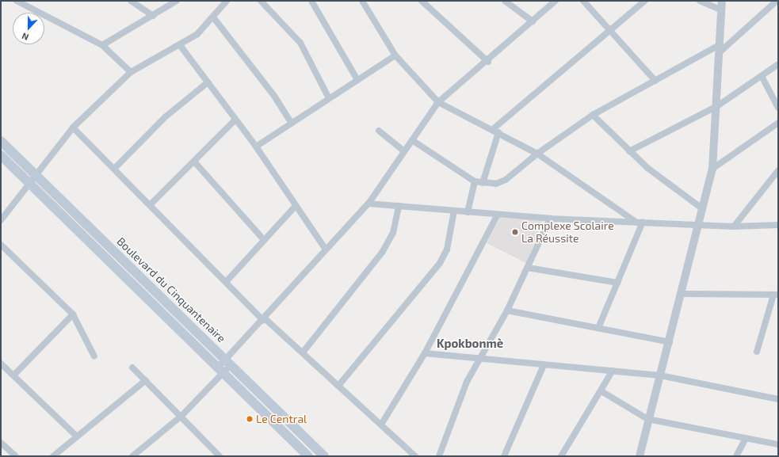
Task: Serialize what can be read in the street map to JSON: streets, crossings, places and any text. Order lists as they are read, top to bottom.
{
  "streets": {
    "main road": ["Boulevard du Cinquantenaire"]
  },
  "districts": ["Kpokbonmè"],
  "places": ["Complexe Scolaire La Réussite", "Le Central"],
  "north": "bottom"
}
